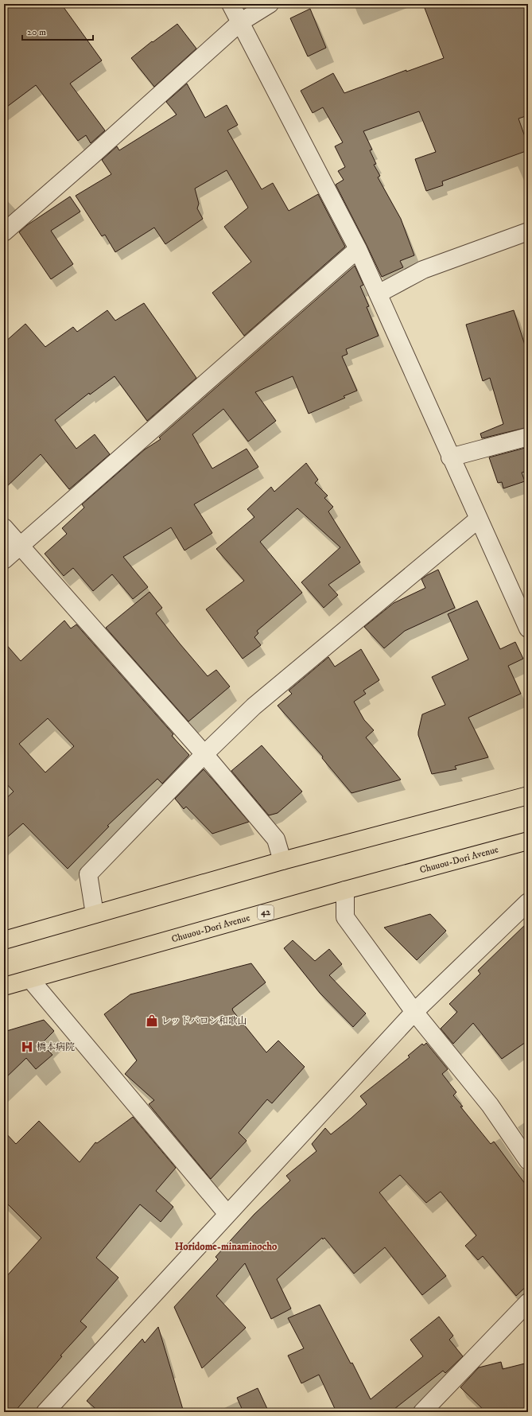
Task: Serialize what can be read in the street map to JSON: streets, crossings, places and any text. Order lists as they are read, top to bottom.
{
  "streets": {
    "highway": ["Chuuou-Dori Avenue", "42"]
  },
  "districts": ["Horidome-minaminocho"],
  "places": {
    "shop": ["レッドバロン和歌山"],
    "hospital": ["橋本病院"]
  },
  "scale_bar": "20 m"
}
